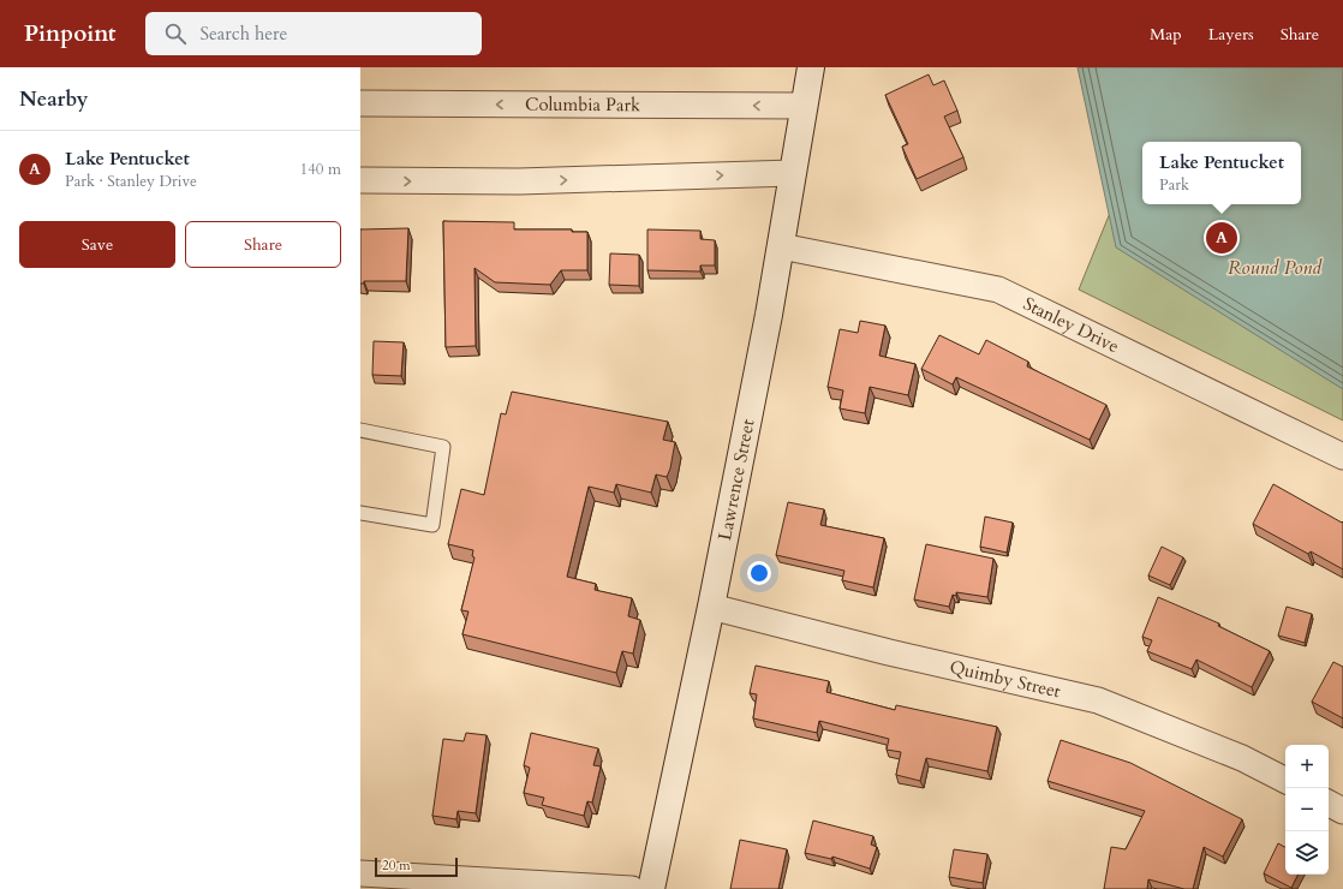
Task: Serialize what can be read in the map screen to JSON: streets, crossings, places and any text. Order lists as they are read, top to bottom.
{
  "streets": {
    "street": [
      "Columbia Park",
      "Stanley Drive",
      "Lawrence Street",
      "Quimby Street"
    ]
  },
  "crossings": [
    ["Columbia Park", "Lawrence Street"],
    ["Stanley Drive", "Lawrence Street"],
    ["Lawrence Street", "Quimby Street"]
  ],
  "water": ["Round Pond"],
  "scale_bar": "20 m",
  "page": {
    "header": "Pinpoint",
    "search": "Search here",
    "nav": ["Map", "Layers", "Share"],
    "heading": "Nearby",
    "list": [
      {
        "mark": "A",
        "name": "Lake Pentucket",
        "note": "Park · Stanley Drive",
        "value": "140 m"
      }
    ],
    "popup": ["Lake Pentucket", "Park"],
    "buttons": ["Save", "Share"],
    "pins": "A",
    "map_buttons": ["+", "−"],
    "scale": "20 m"
  }
}
